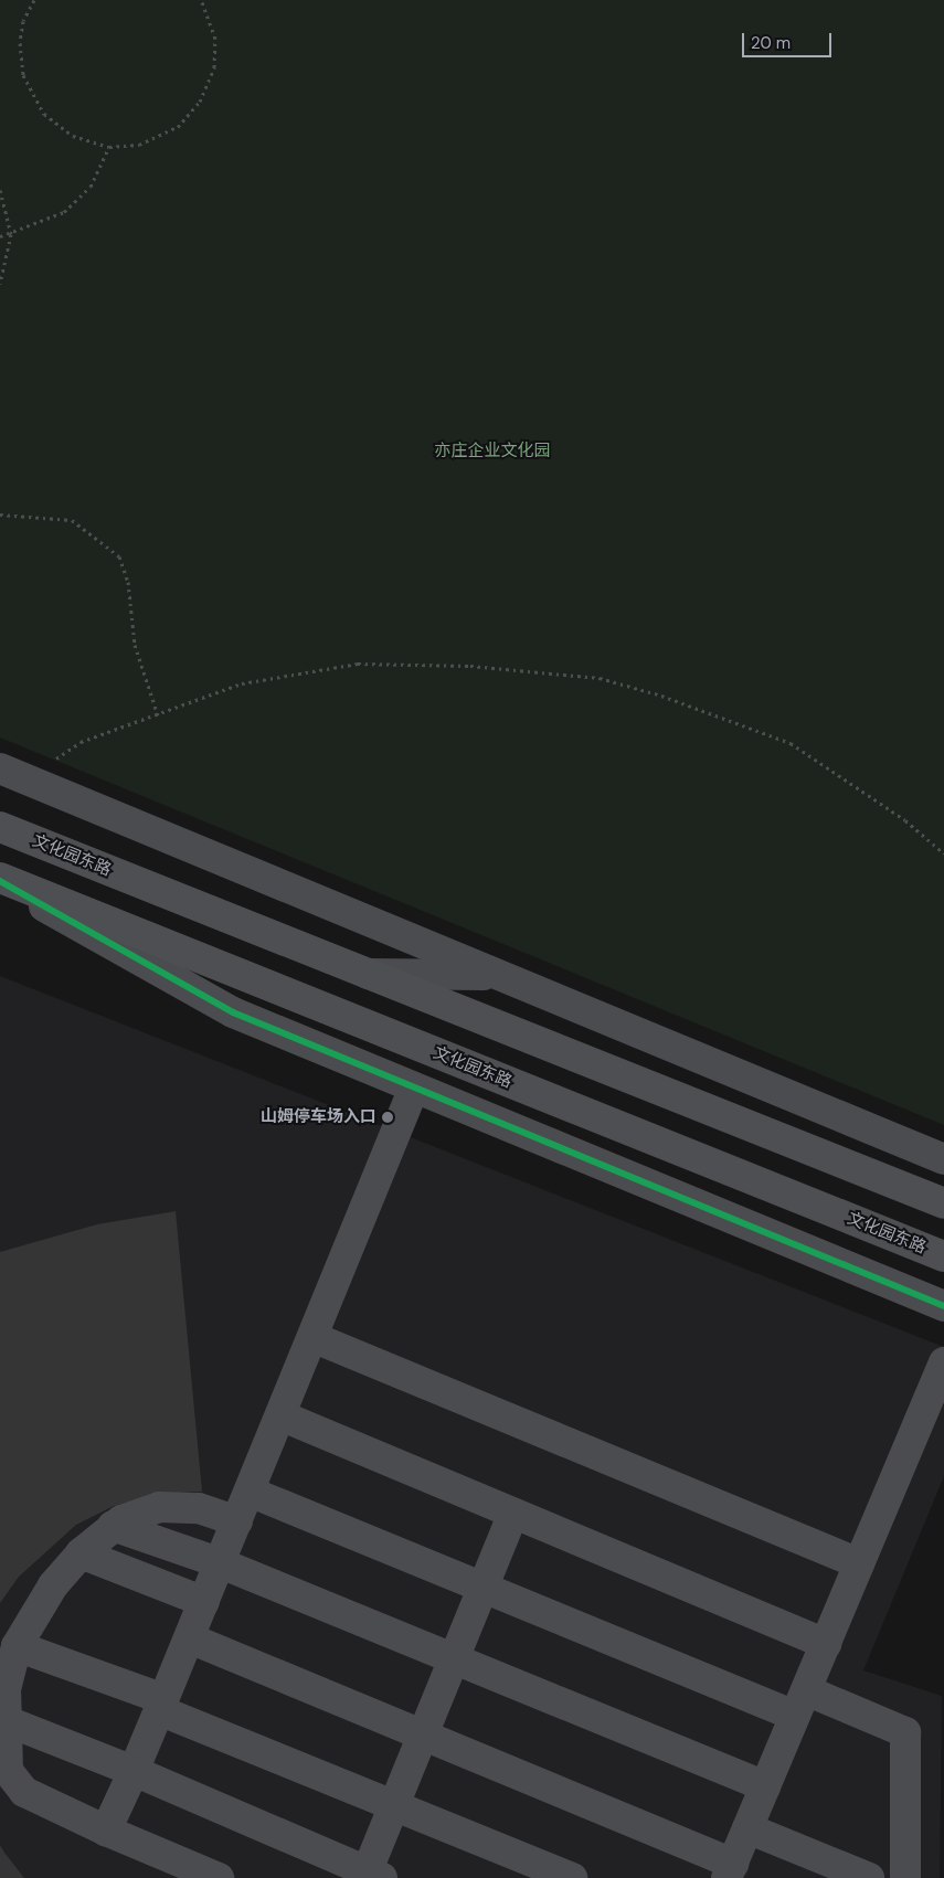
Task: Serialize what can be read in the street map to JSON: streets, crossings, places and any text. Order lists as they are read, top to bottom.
{
  "streets": {
    "main road": ["文化园东路"]
  },
  "parks": ["亦庄企业文化园"],
  "places": ["山姆停车场入口"],
  "scale_bar": "20 m"
}
